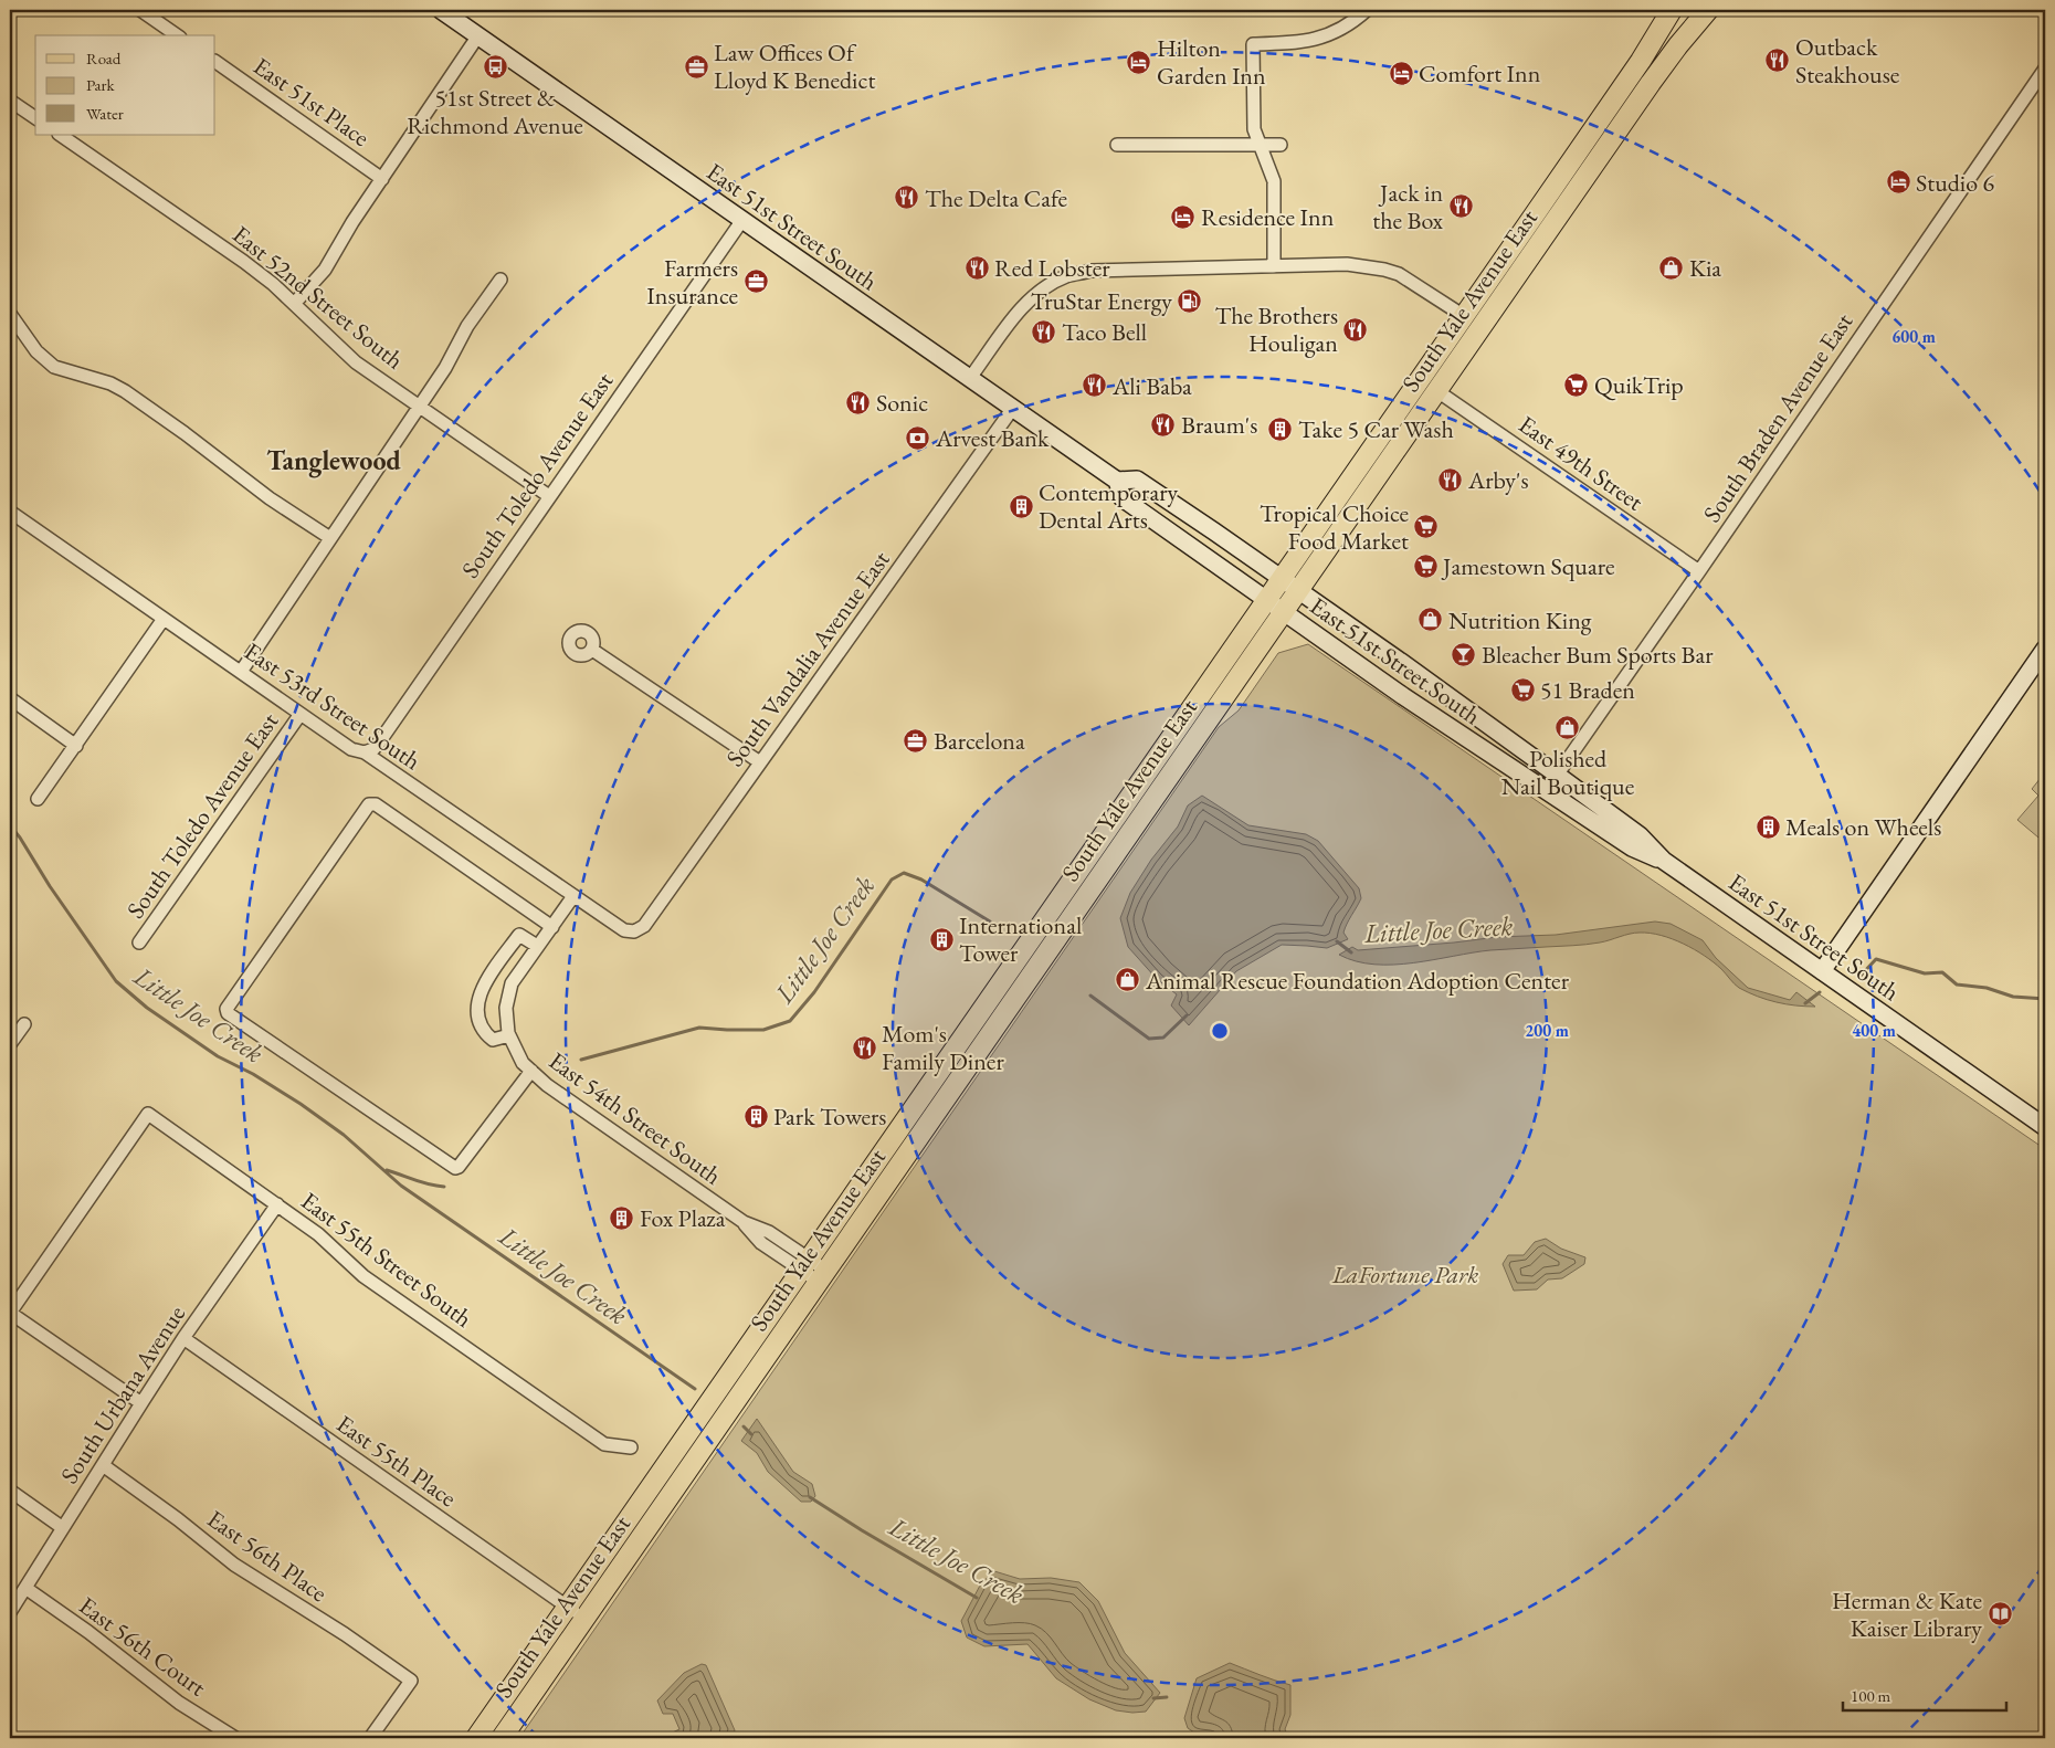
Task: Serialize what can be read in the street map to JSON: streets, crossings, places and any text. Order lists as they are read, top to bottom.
{
  "streets": {
    "main road": ["East 51st Street South", "South Yale Avenue East"],
    "street": [
      "East 51st Place",
      "East 52nd Street South",
      "South Braden Avenue East",
      "East 49th Street",
      "South Toledo Avenue East",
      "South Vandalia Avenue East",
      "East 53rd Street South",
      "East 54th Street South",
      "East 55th Street South",
      "South Urbana Avenue",
      "East 55th Place",
      "East 56th Place",
      "East 56th Court"
    ]
  },
  "crossings": [
    ["East 51st Street South", "South Yale Avenue East"],
    ["East 51st Street South", "South Braden Avenue East"],
    ["East 51st Street South", "South Toledo Avenue East"],
    ["East 51st Street South", "South Vandalia Avenue East"],
    ["East 52nd Street South", "South Toledo Avenue East"],
    ["South Yale Avenue East", "East 49th Street"],
    ["South Yale Avenue East", "East 54th Street South"],
    ["South Yale Avenue East", "East 55th Place"],
    ["South Braden Avenue East", "East 49th Street"],
    ["South Toledo Avenue East", "East 53rd Street South"],
    ["South Vandalia Avenue East", "East 53rd Street South"],
    ["East 53rd Street South", "East 54th Street South"],
    ["East 55th Street South", "South Urbana Avenue"],
    ["South Urbana Avenue", "East 55th Place"],
    ["South Urbana Avenue", "East 56th Place"],
    ["South Urbana Avenue", "East 56th Court"]
  ],
  "districts": ["Tanglewood"],
  "water": ["Little Joe Creek"],
  "parks": ["LaFortune Park"],
  "places": {
    "restaurant": [
      "Outback Steakhouse",
      "The Delta Cafe",
      "Jack in the Box",
      "Red Lobster",
      "The Brothers Houligan",
      "Taco Bell",
      "Ali Baba",
      "Sonic",
      "Braum's",
      "Arby's",
      "Mom's Family Diner"
    ],
    "hotel": [
      "Hilton Garden Inn",
      "Comfort Inn",
      "Studio 6",
      "Residence Inn"
    ],
    "bus stop": ["51st Street & Richmond Avenue"],
    "office": ["Law Offices Of Lloyd K Benedict", "Farmers Insurance", "Barcelona"],
    "shop": [
      "Kia",
      "Nutrition King",
      "Polished Nail Boutique",
      "Animal Rescue Foundation Adoption Center"
    ],
    "fuel station": ["TruStar Energy"],
    "supermarket": [
      "QuikTrip",
      "Tropical Choice Food Market",
      "Jamestown Square",
      "51 Braden"
    ],
    "building": [
      "Take 5 Car Wash",
      "Contemporary Dental Arts",
      "Meals on Wheels",
      "International Tower",
      "Park Towers",
      "Fox Plaza"
    ],
    "bank": ["Arvest Bank"],
    "bar": ["Bleacher Bum Sports Bar"],
    "library": ["Herman & Kate Kaiser Library"]
  },
  "legend": ["Road", "Park", "Water"],
  "scale_bar": "100 m",
  "rings": ["600 m", "200 m", "400 m"]
}
